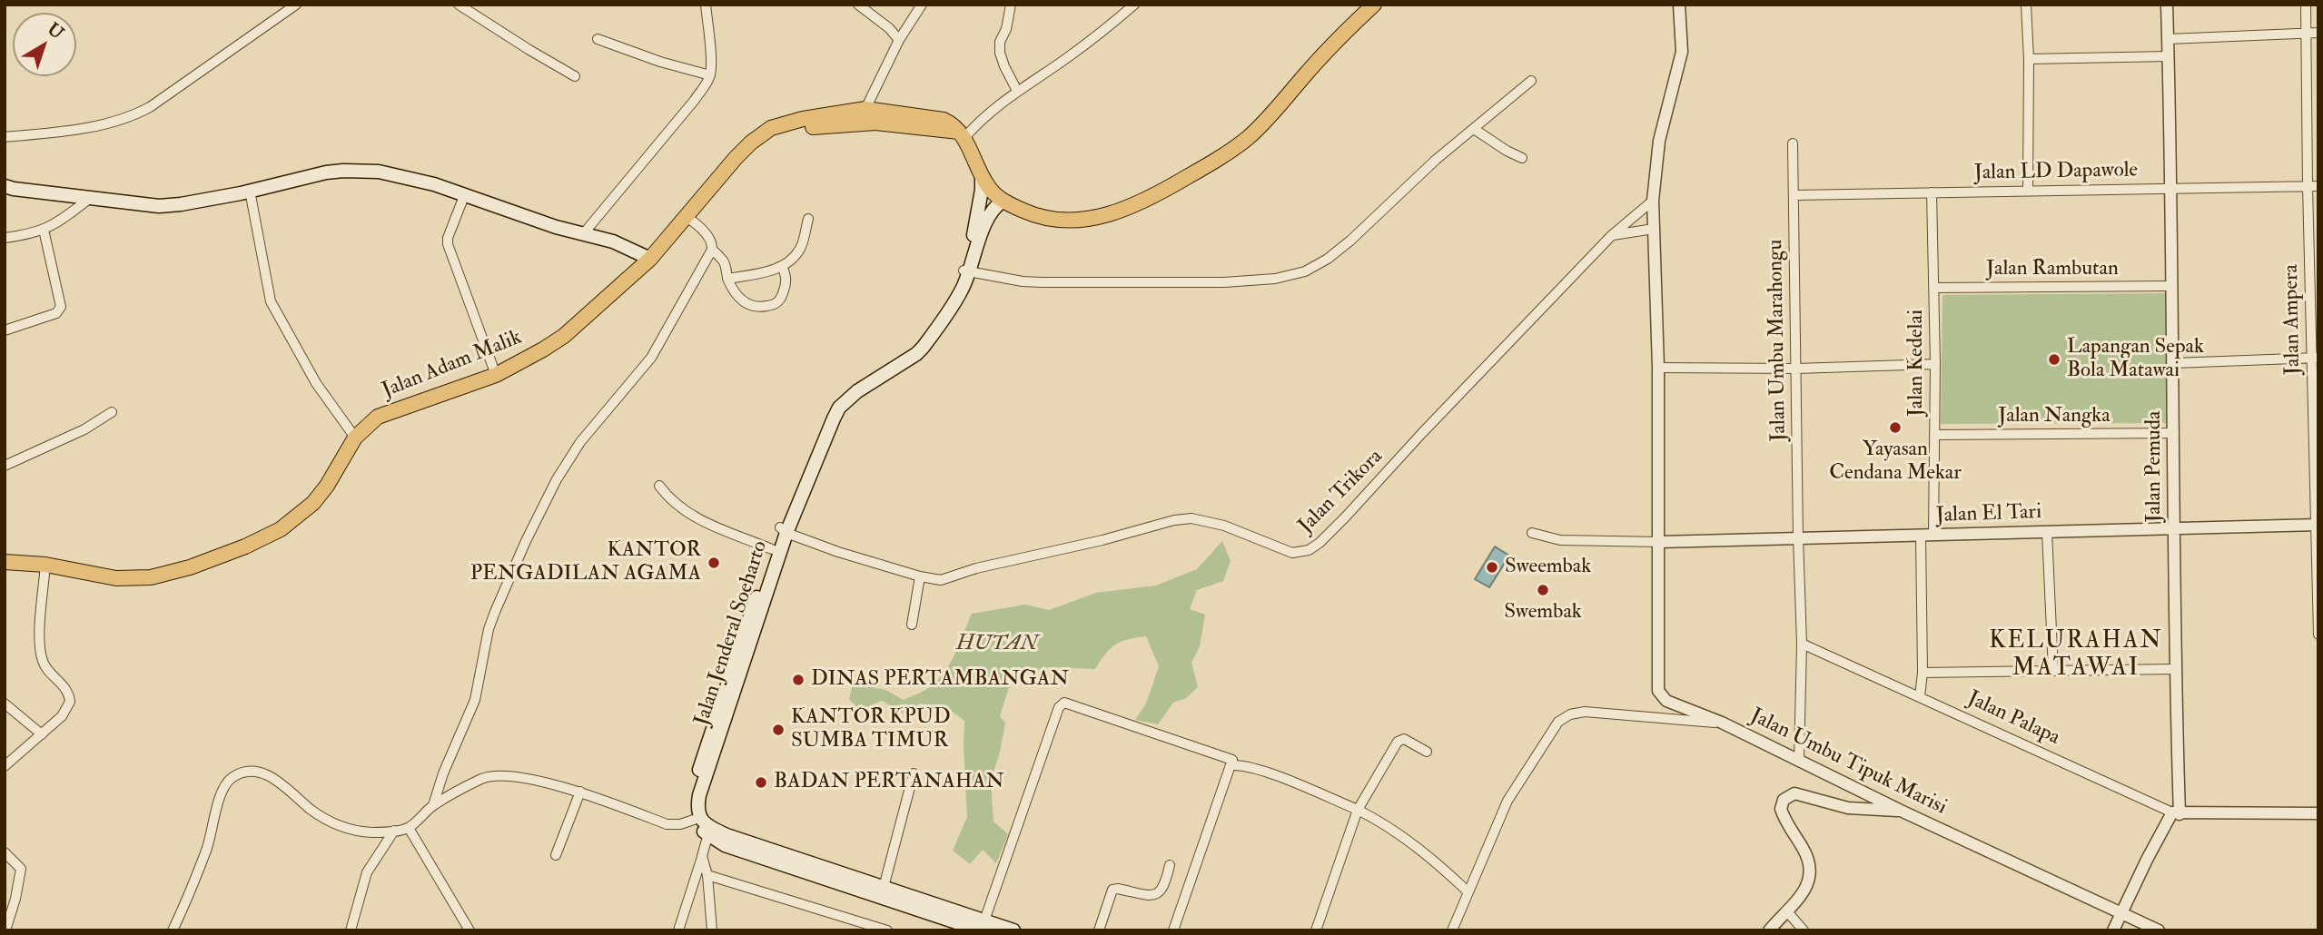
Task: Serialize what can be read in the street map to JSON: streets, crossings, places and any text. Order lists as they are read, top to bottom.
{
  "streets": {
    "highway": ["Jalan Adam Malik"],
    "main road": ["Jalan Jenderal Soeharto"],
    "street": [
      "Jalan LD Dapawole",
      "Jalan Rambutan",
      "Jalan Ampera",
      "Jalan Umbu Marahongu",
      "Jalan Kedelai",
      "Jalan Nangka",
      "Jalan Pemuda",
      "Jalan Trikora",
      "Jalan El Tari",
      "Jalan Palapa",
      "Jalan Umbu Tipuk Marisi"
    ]
  },
  "crossings": [
    ["Jalan LD Dapawole", "Jalan Ampera"],
    ["Jalan LD Dapawole", "Jalan Umbu Marahongu"],
    ["Jalan LD Dapawole", "Jalan Kedelai"],
    ["Jalan LD Dapawole", "Jalan Pemuda"],
    ["Jalan Rambutan", "Jalan Kedelai"],
    ["Jalan Rambutan", "Jalan Pemuda"],
    ["Jalan Ampera", "Jalan El Tari"],
    ["Jalan Umbu Marahongu", "Jalan El Tari"],
    ["Jalan Kedelai", "Jalan Nangka"],
    ["Jalan Kedelai", "Jalan El Tari"],
    ["Jalan Nangka", "Jalan Pemuda"],
    ["Jalan Pemuda", "Jalan El Tari"],
    ["Jalan Pemuda", "Jalan Palapa"],
    ["Jalan Trikora", "Jalan Jenderal Soeharto"],
    ["Jalan Trikora", "Jalan Umbu Tipuk Marisi"],
    ["Jalan El Tari", "Jalan Umbu Tipuk Marisi"]
  ],
  "districts": ["KELURAHAN MATAWAI"],
  "parks": ["HUTAN"],
  "places": [
    "Lapangan Sepak Bola Matawai",
    "Yayasan Cendana Mekar",
    "KANTOR PENGADILAN AGAMA",
    "Sweembak",
    "Swembak",
    "DINAS PERTAMBANGAN",
    "KANTOR KPUD SUMBA TIMUR",
    "BADAN PERTANAHAN"
  ],
  "north": "top right"
}
